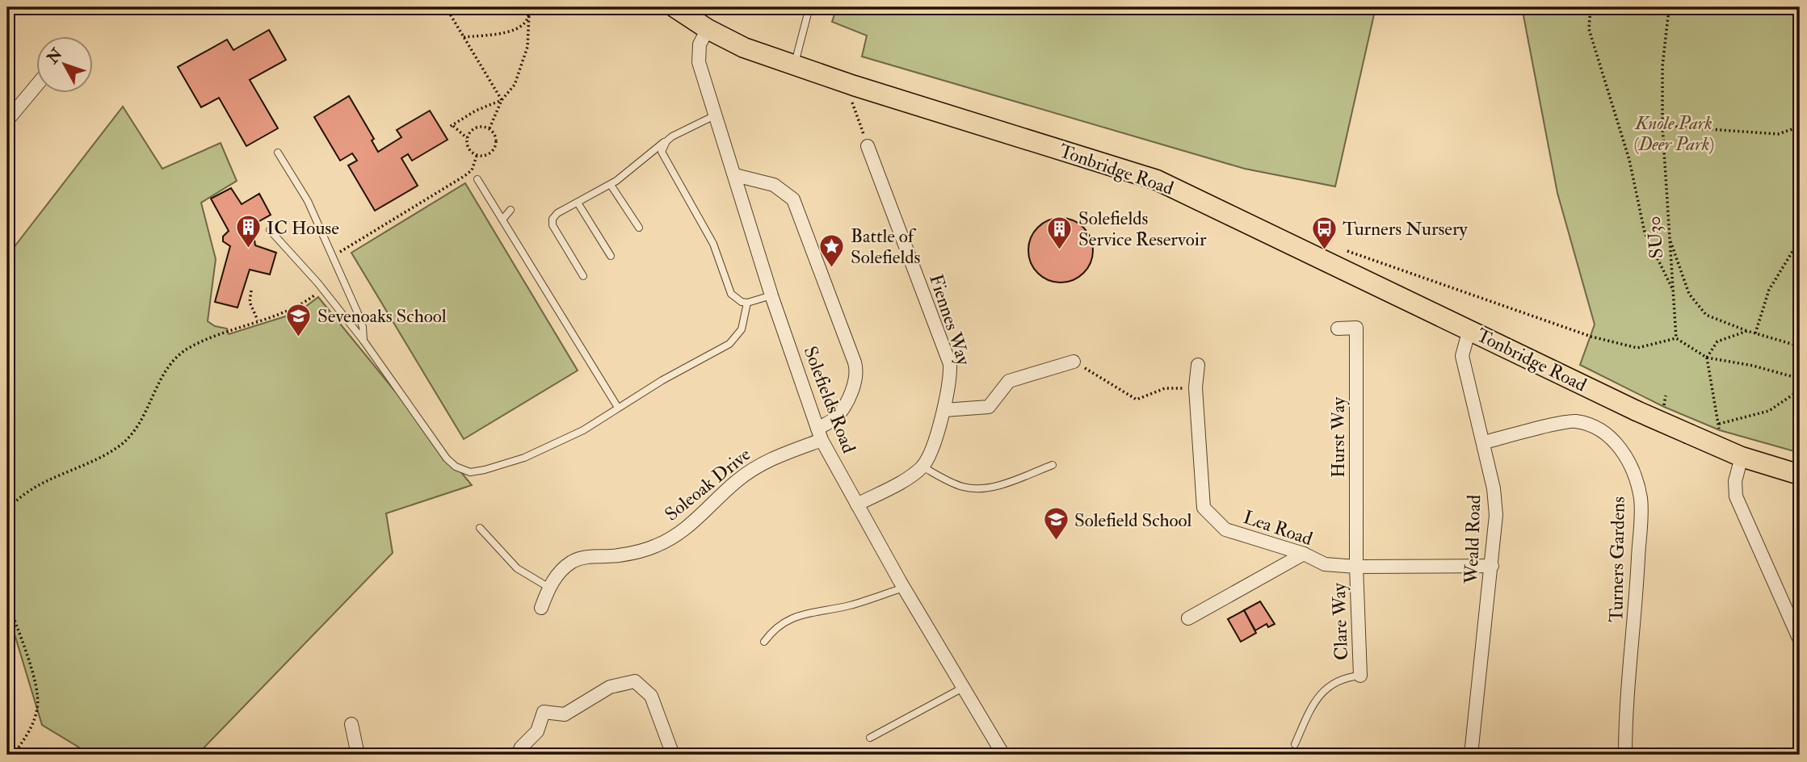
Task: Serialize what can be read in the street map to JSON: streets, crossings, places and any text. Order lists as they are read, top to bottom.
{
  "streets": {
    "main road": ["Tonbridge Road"],
    "street": [
      "Fiennes Way",
      "Solefields Road",
      "Hurst Way",
      "Soleoak Drive",
      "Lea Road",
      "Weald Road",
      "Turners Gardens",
      "Clare Way"
    ],
    "path": ["SU30"]
  },
  "crossings": [
    ["Tonbridge Road", "Solefields Road"],
    ["Tonbridge Road", "Weald Road"],
    ["Solefields Road", "Soleoak Drive"],
    ["Hurst Way", "Lea Road"],
    ["Hurst Way", "Clare Way"],
    ["Lea Road", "Weald Road"],
    ["Lea Road", "Clare Way"],
    ["Weald Road", "Turners Gardens"]
  ],
  "parks": ["Knole Park (Deer Park)"],
  "places": {
    "building": ["IC House", "Solefields Service Reservoir"],
    "bus stop": ["Turners Nursery"],
    "place": ["Battle of Solefields"],
    "school or university": ["Sevenoaks School", "Solefield School"]
  },
  "north": "top left"
}
